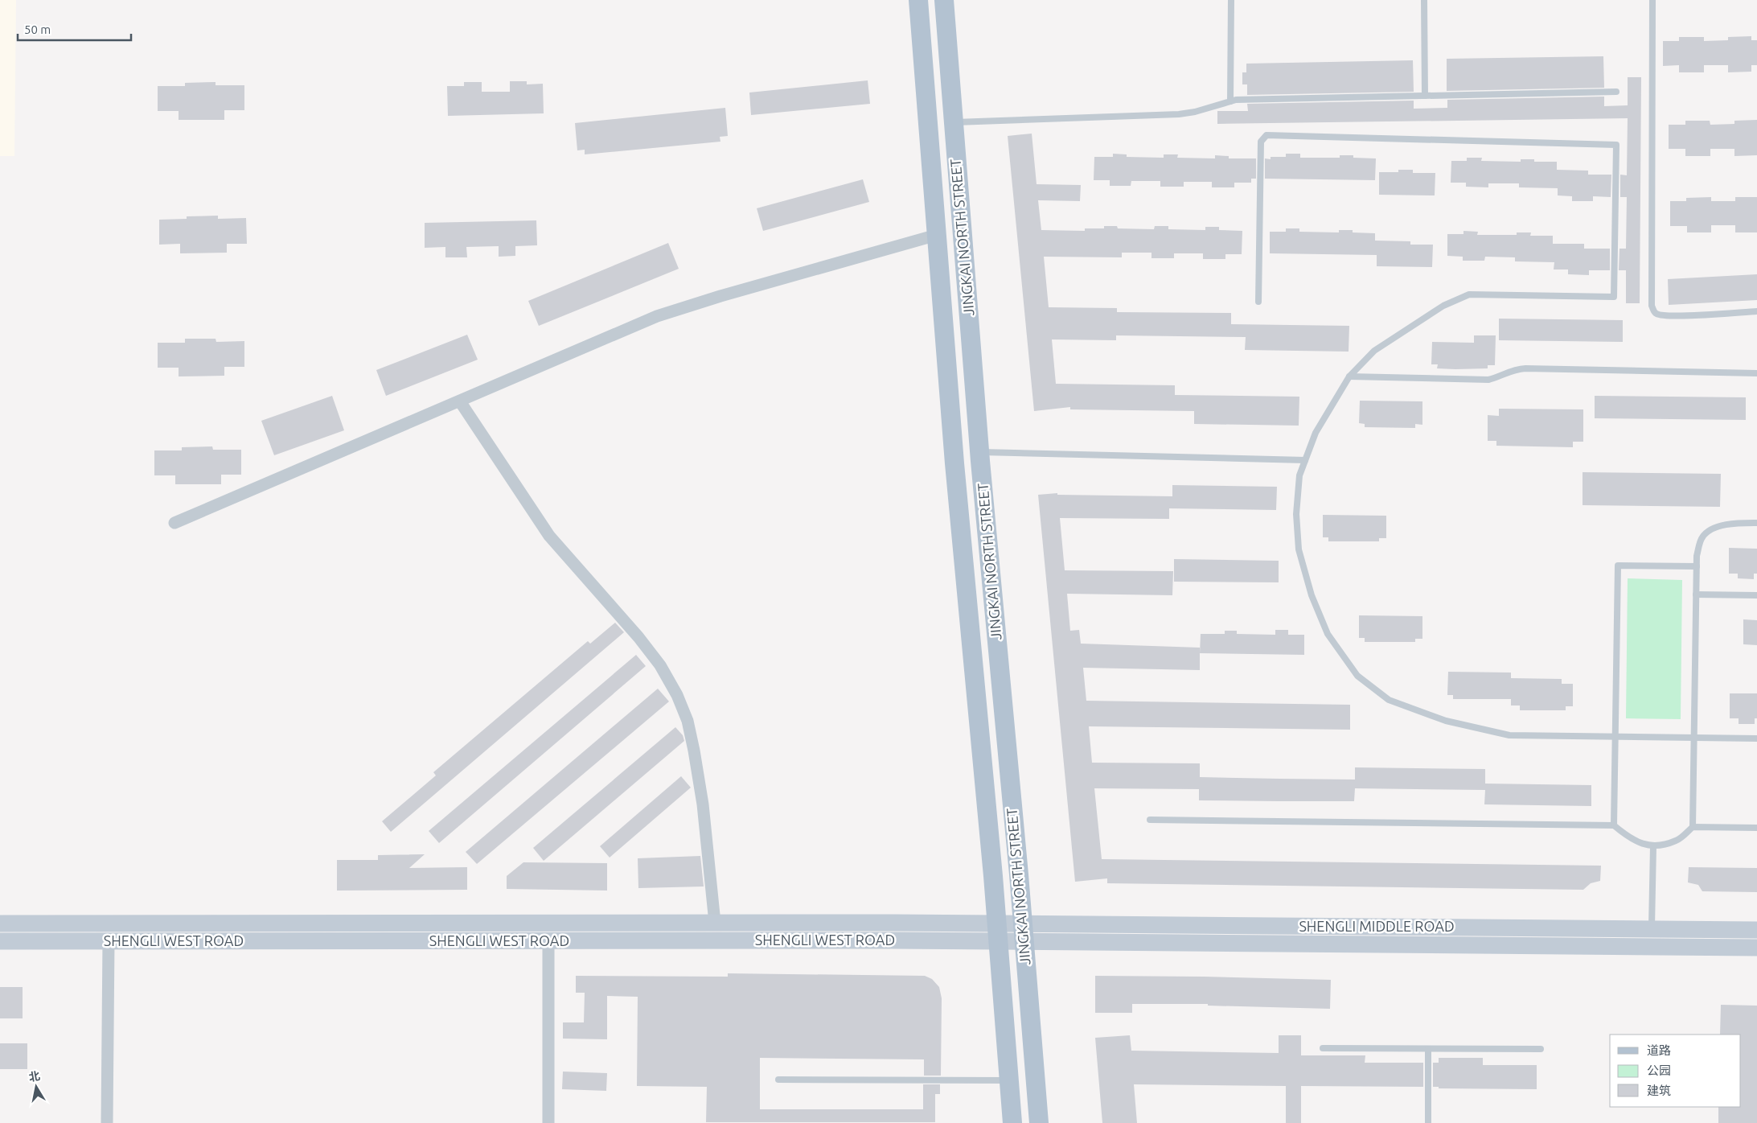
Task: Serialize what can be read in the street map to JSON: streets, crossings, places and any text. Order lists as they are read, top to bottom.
{
  "streets": {
    "main road": ["JINGKAI NORTH STREET"],
    "street": ["SHENGLI MIDDLE ROAD", "SHENGLI WEST ROAD"]
  },
  "crossings": [
    ["JINGKAI NORTH STREET", "SHENGLI MIDDLE ROAD"],
    ["JINGKAI NORTH STREET", "SHENGLI WEST ROAD"],
    ["SHENGLI MIDDLE ROAD", "SHENGLI WEST ROAD"]
  ],
  "legend": ["道路", "公园", "建筑"],
  "scale_bar": "50 m",
  "north": "top"
}
